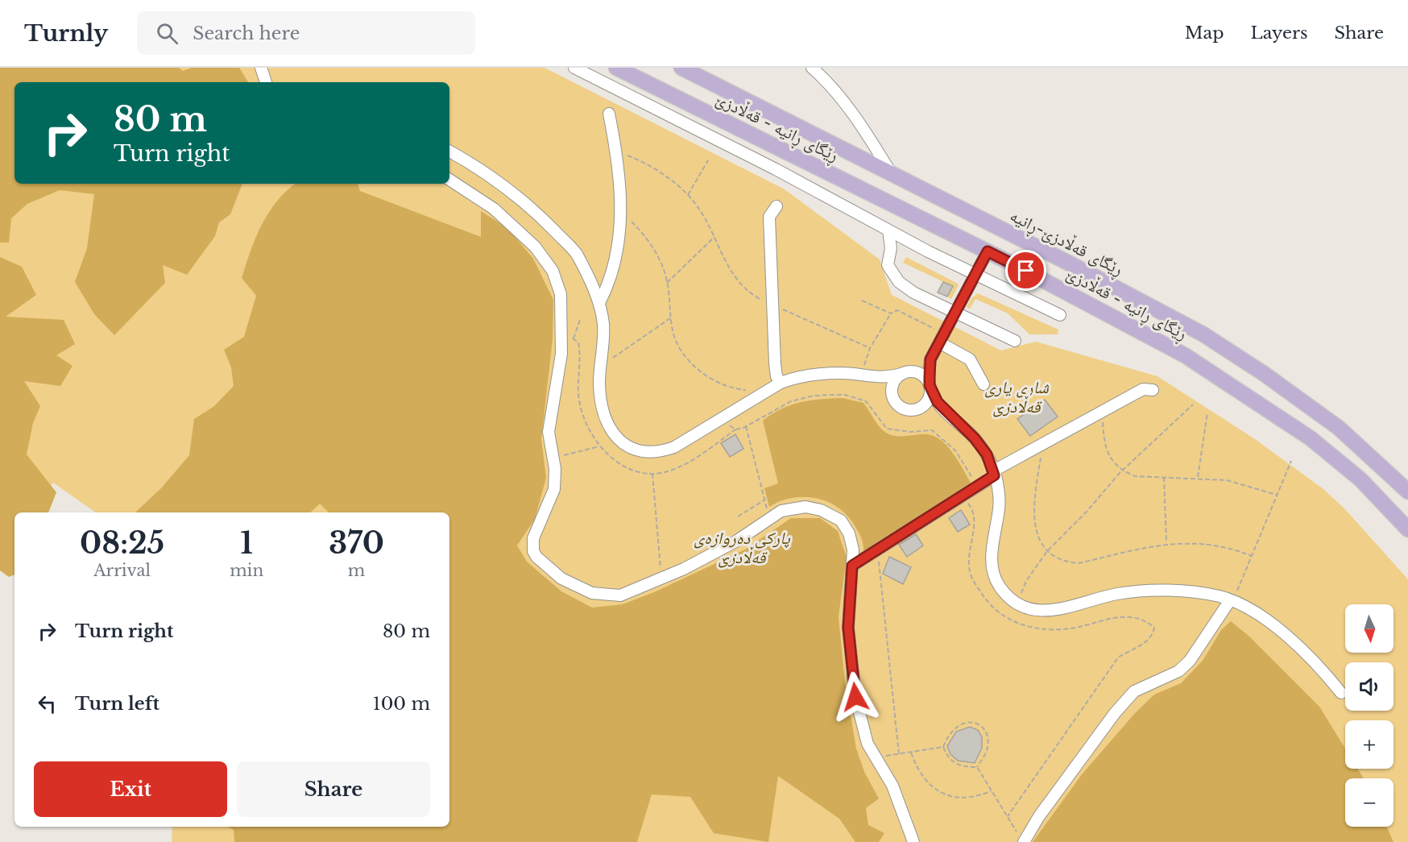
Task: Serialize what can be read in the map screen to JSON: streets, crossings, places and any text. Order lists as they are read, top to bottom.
{
  "streets": {
    "main road": ["ڕێگای ڕانیە - قەڵادزێ", "ڕێگای قەڵادزێ-ڕانیە"]
  },
  "parks": ["شاری یاری قەڵادزێ", "پارکی دەروازەی قەڵادزێ"],
  "north": "bottom",
  "page": {
    "header": "Turnly",
    "search": "Search here",
    "nav": ["Map", "Layers", "Share"],
    "turn": ["80 m", "Turn right"],
    "eta": [
      "08:25",
      "Arrival",
      "1",
      "min",
      "370",
      "m"
    ],
    "list": [
      {
        "name": "Turn right",
        "value": "80 m"
      },
      {
        "name": "Turn left",
        "value": "100 m"
      }
    ],
    "map_buttons": ["+", "−"],
    "buttons": ["Exit", "Share"]
  }
}
